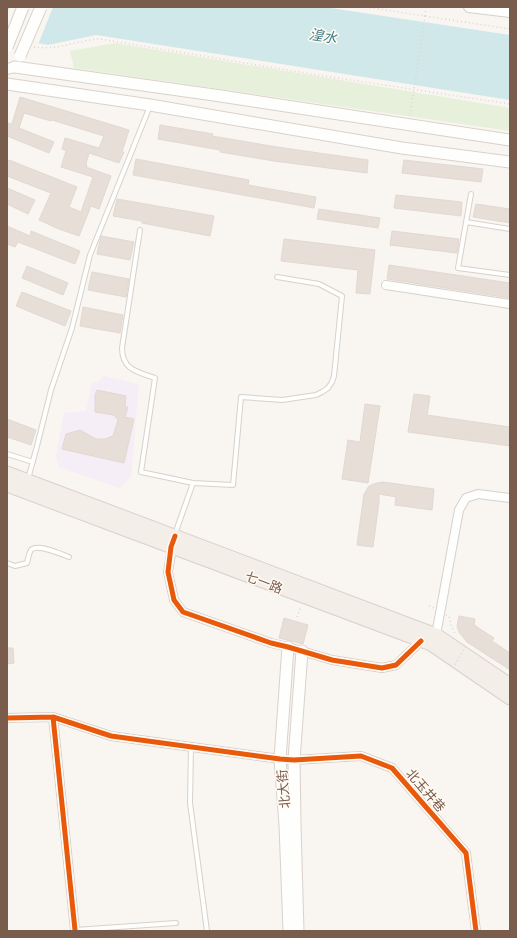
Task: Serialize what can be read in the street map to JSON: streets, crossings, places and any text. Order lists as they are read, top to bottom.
{
  "streets": {
    "main road": ["七一路", "北大街"],
    "street": ["北玉井巷"]
  },
  "crossings": [
    ["北大街", "北玉井巷"]
  ],
  "water": ["湟水"]
}
